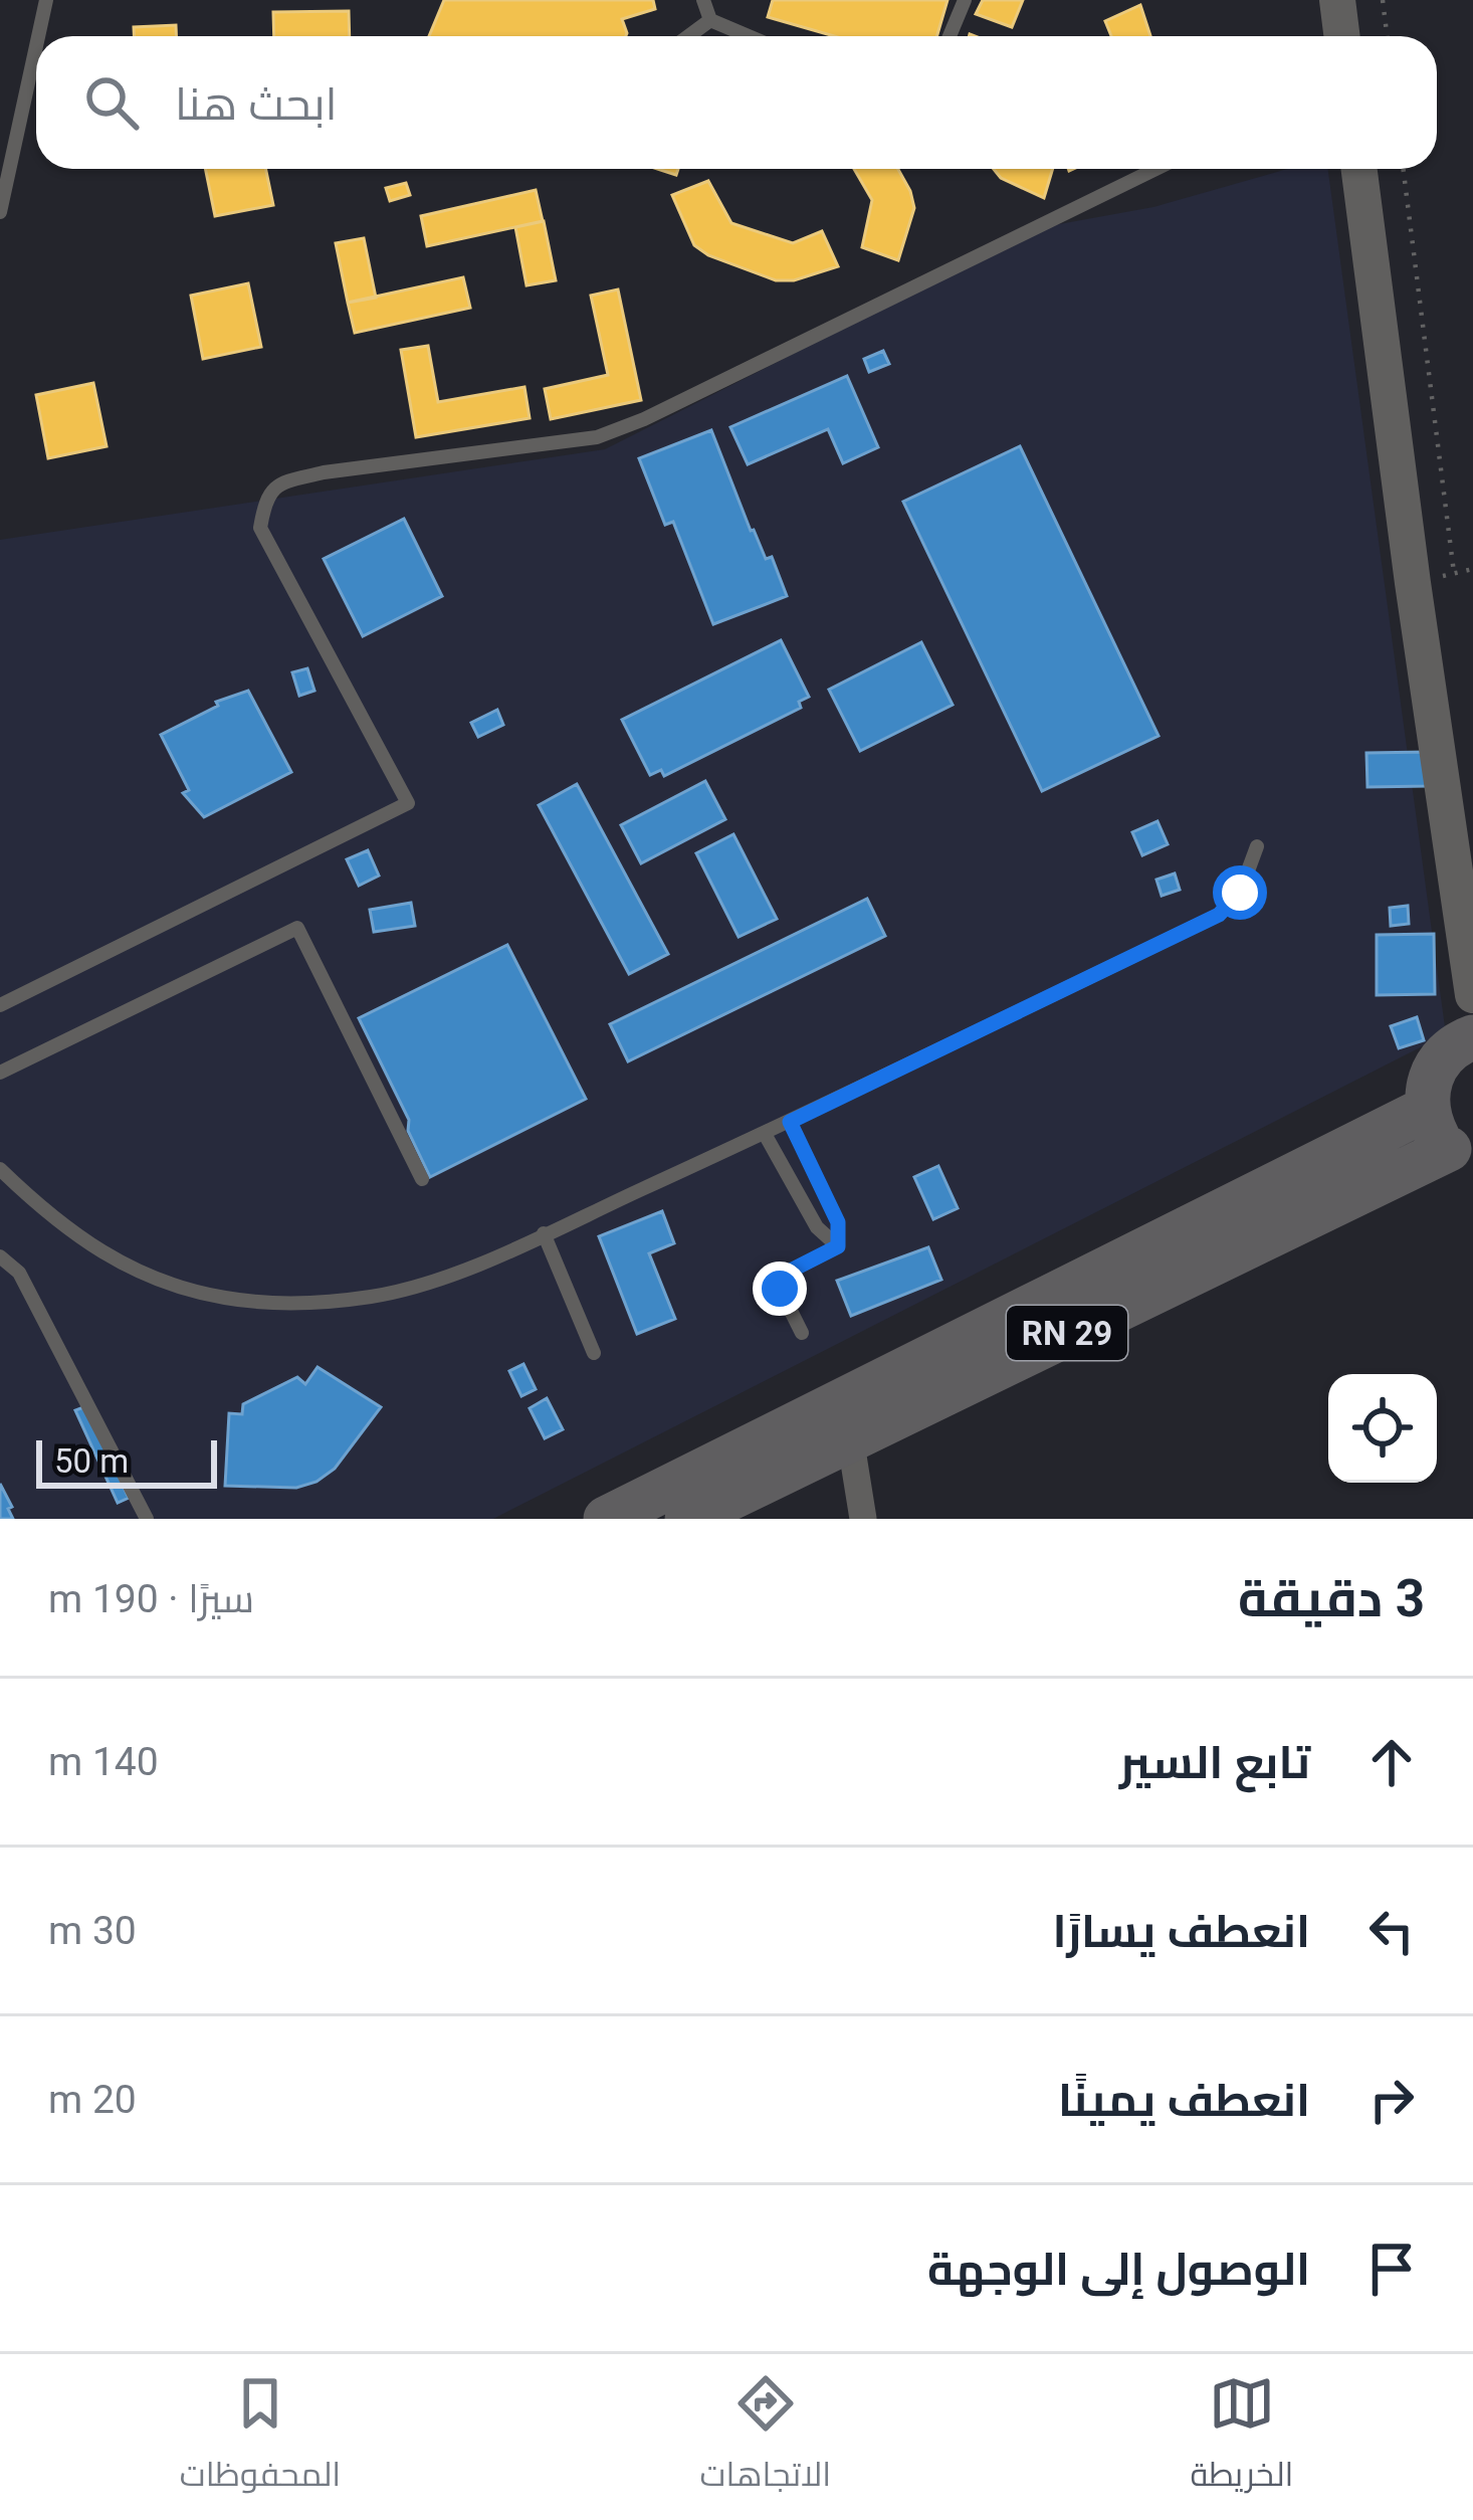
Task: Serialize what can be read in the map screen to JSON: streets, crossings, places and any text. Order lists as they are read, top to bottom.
{
  "streets": {
    "highway": ["RN 29"]
  },
  "scale_bar": "50 m",
  "page": {
    "search": "ابحث هنا",
    "scale": "50 m",
    "heading": ["3 دقيقة", "سيرًا · 190 m"],
    "list": [
      ["تابع السير", "140 m"],
      ["انعطف يسارًا", "30 m"],
      ["انعطف يمينًا", "20 m"],
      "الوصول إلى الوجهة"
    ],
    "nav": ["الخريطة", "الاتجاهات", "المحفوظات"]
  }
}
